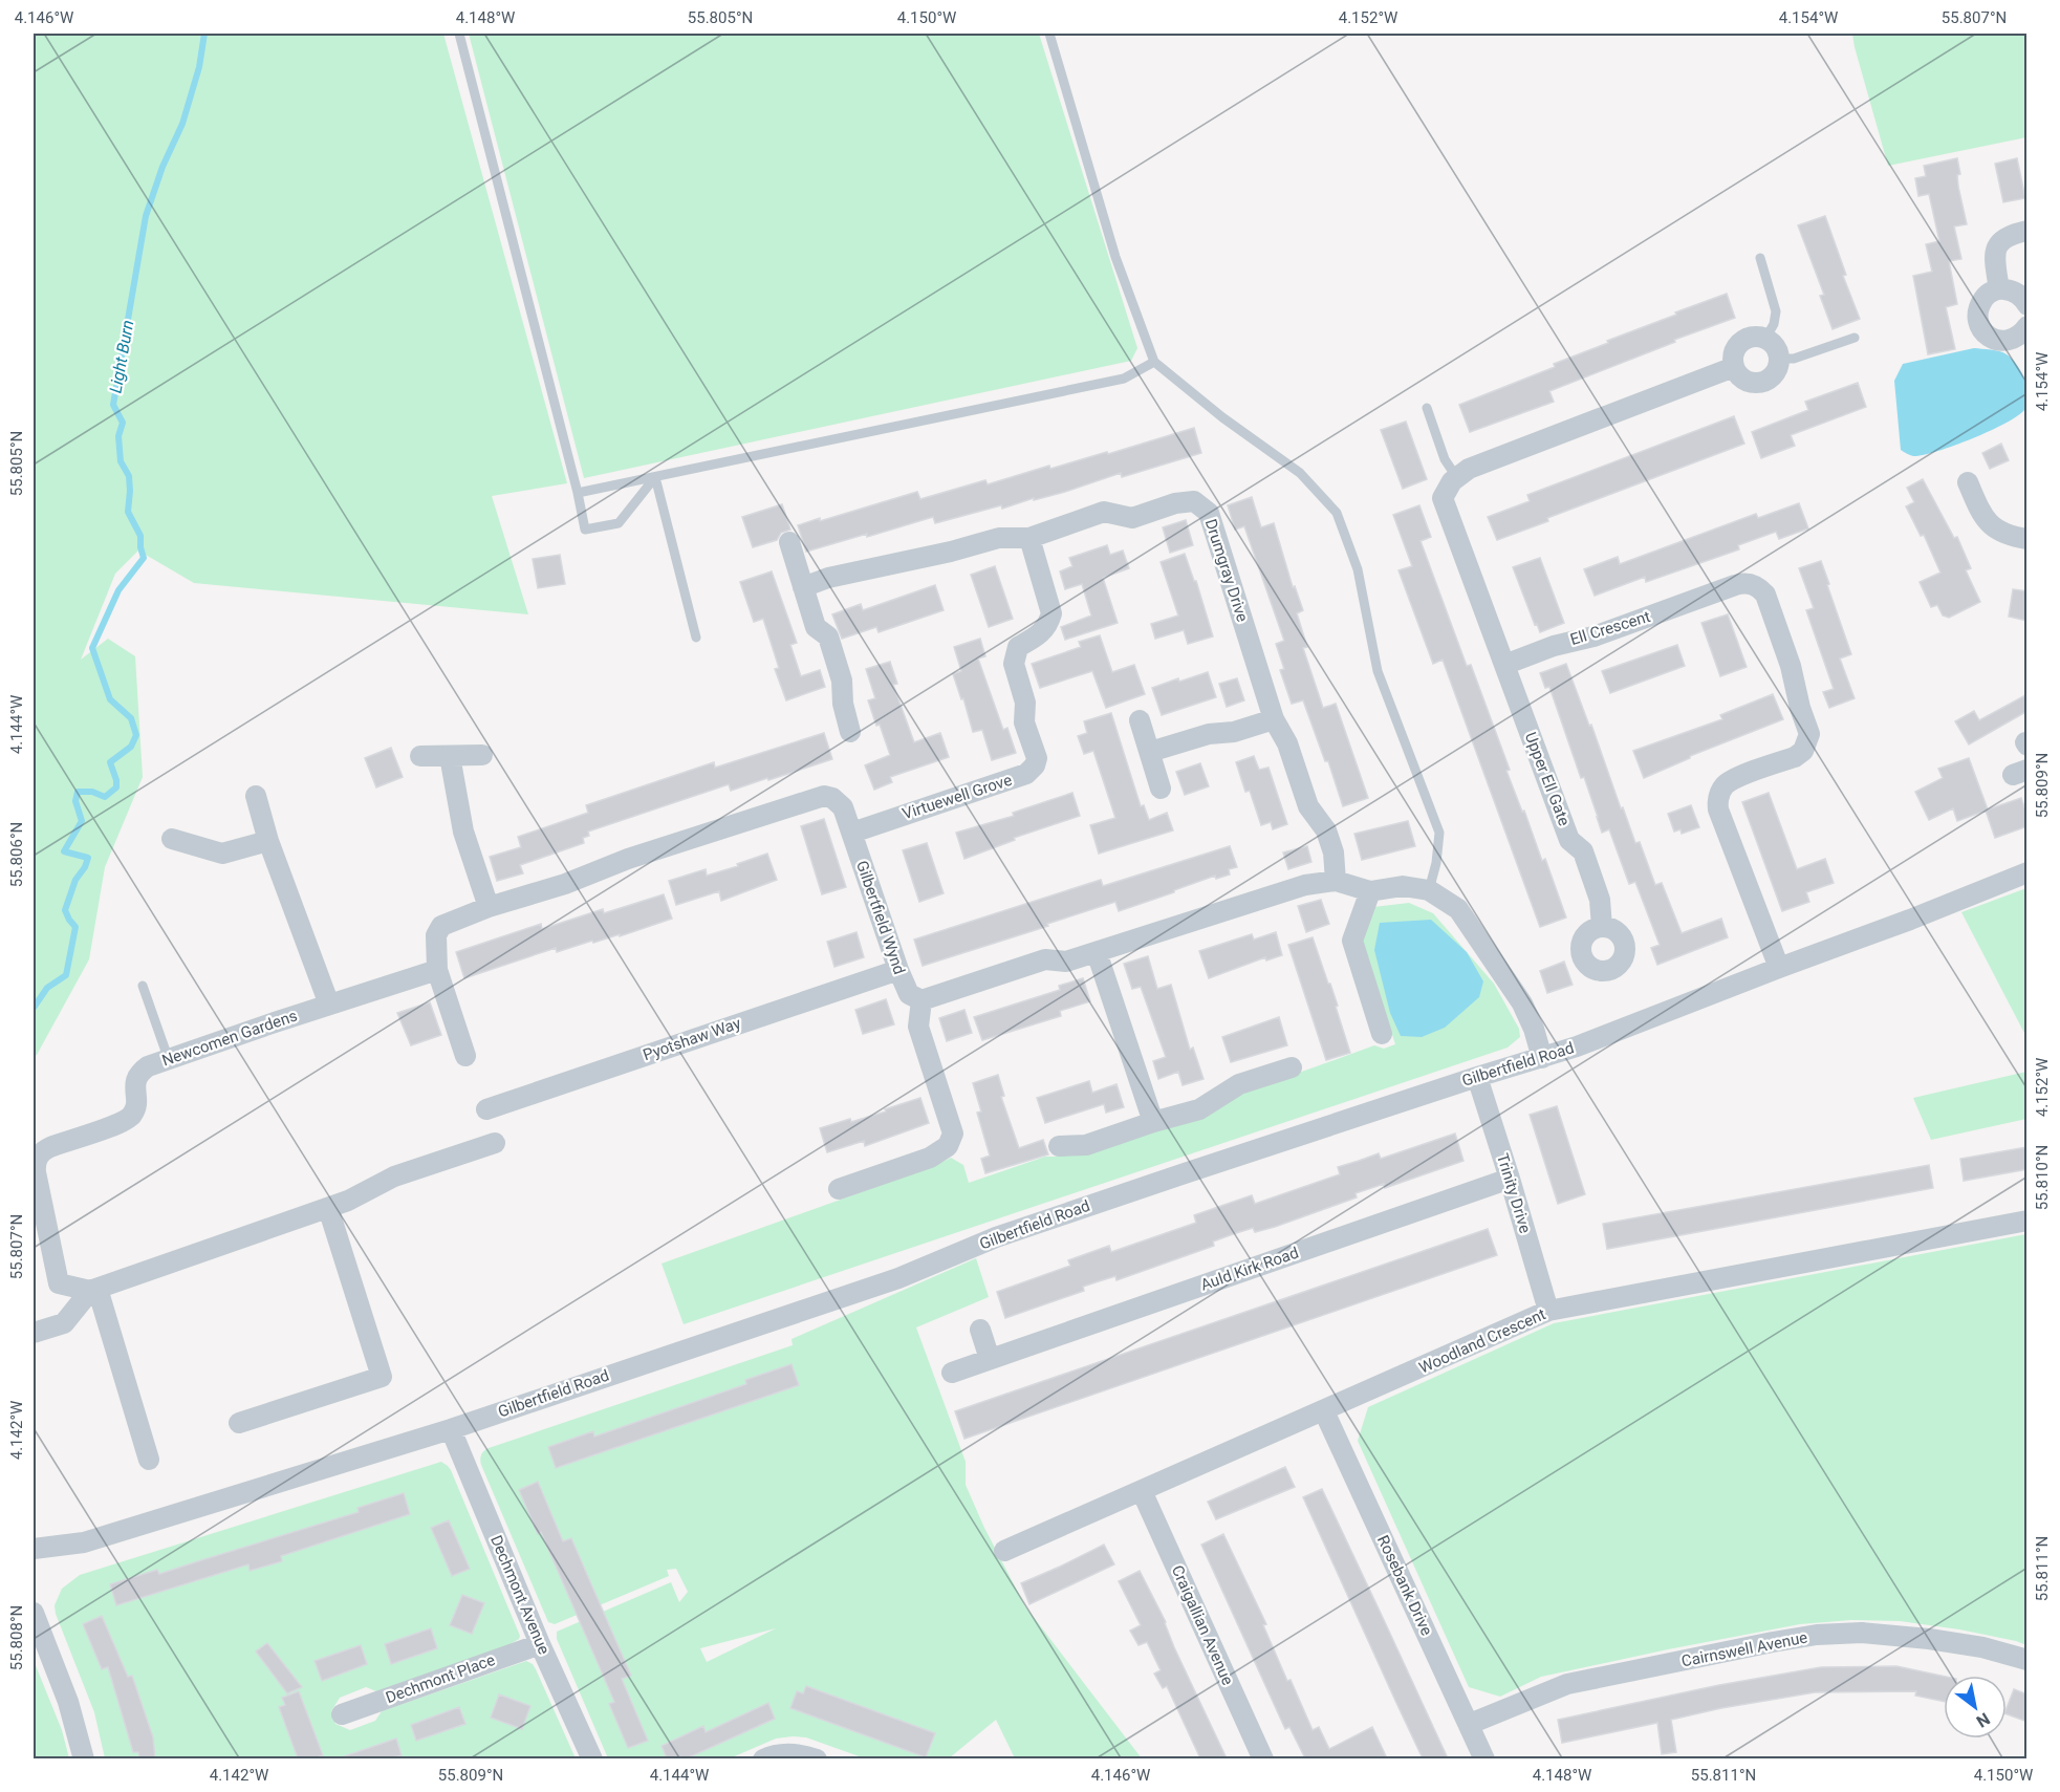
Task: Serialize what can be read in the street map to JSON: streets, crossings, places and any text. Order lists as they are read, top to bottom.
{
  "streets": {
    "street": [
      "Drumgray Drive",
      "Ell Crescent",
      "Upper Ell Gate",
      "Virtuewell Grove",
      "Gilbertfield Wynd",
      "Newcomen Gardens",
      "Pyotshaw Way",
      "Gilbertfield Road",
      "Trinity Drive",
      "Auld Kirk Road",
      "Woodland Crescent",
      "Rosebank Drive",
      "Dechmont Avenue",
      "Craigallian Avenue",
      "Cairnswell Avenue",
      "Dechmont Place"
    ]
  },
  "crossings": [
    ["Drumgray Drive", "Virtuewell Grove"],
    ["Ell Crescent", "Upper Ell Gate"],
    ["Ell Crescent", "Gilbertfield Road"],
    ["Virtuewell Grove", "Gilbertfield Wynd"],
    ["Gilbertfield Wynd", "Newcomen Gardens"],
    ["Gilbertfield Wynd", "Pyotshaw Way"],
    ["Gilbertfield Road", "Trinity Drive"],
    ["Gilbertfield Road", "Dechmont Avenue"],
    ["Trinity Drive", "Auld Kirk Road"],
    ["Trinity Drive", "Woodland Crescent"],
    ["Woodland Crescent", "Rosebank Drive"],
    ["Woodland Crescent", "Craigallian Avenue"],
    ["Rosebank Drive", "Cairnswell Avenue"],
    ["Dechmont Avenue", "Dechmont Place"]
  ],
  "water": ["Light Burn"],
  "north": "bottom right",
  "coordinates": [
    "4.146°W",
    "4.148°W",
    "55.805°N",
    "4.150°W",
    "4.152°W",
    "4.154°W",
    "55.807°N",
    "4.144°W",
    "55.809°N",
    "55.806°N",
    "55.810°N",
    "4.142°W",
    "55.811°N",
    "55.808°N"
  ]
}
